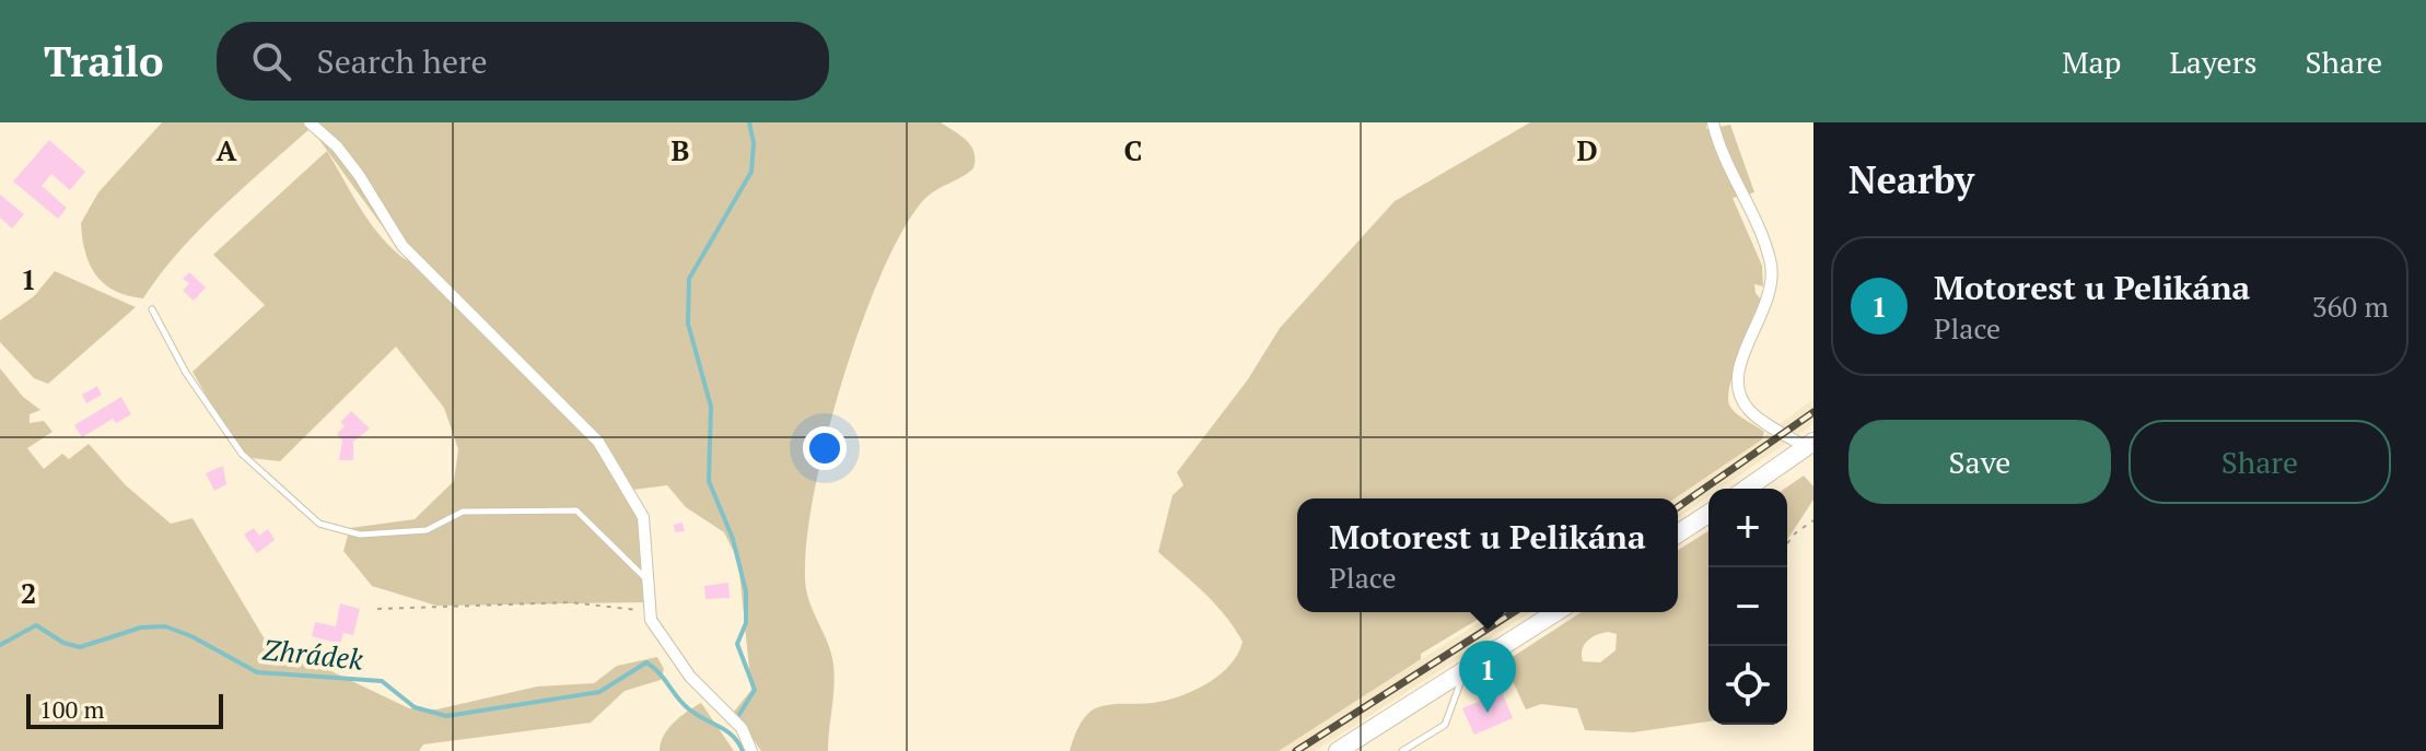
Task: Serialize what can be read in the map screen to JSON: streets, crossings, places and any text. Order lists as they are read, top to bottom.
{
  "water": ["Zhrádek"],
  "scale_bar": "100 m",
  "page": {
    "header": "Trailo",
    "search": "Search here",
    "nav": ["Map", "Layers", "Share"],
    "heading": "Nearby",
    "list": [
      {
        "mark": "1",
        "name": "Motorest u Pelikána",
        "note": "Place",
        "value": "360 m"
      }
    ],
    "buttons": ["Save", "Share"],
    "map_buttons": ["+", "−"],
    "popup": ["Motorest u Pelikána", "Place"],
    "pins": "1",
    "scale": "100 m"
  },
  "grid": {
    "columns": [
      "A",
      "B",
      "C",
      "D"
    ],
    "rows": ["1", "2"]
  }
}
